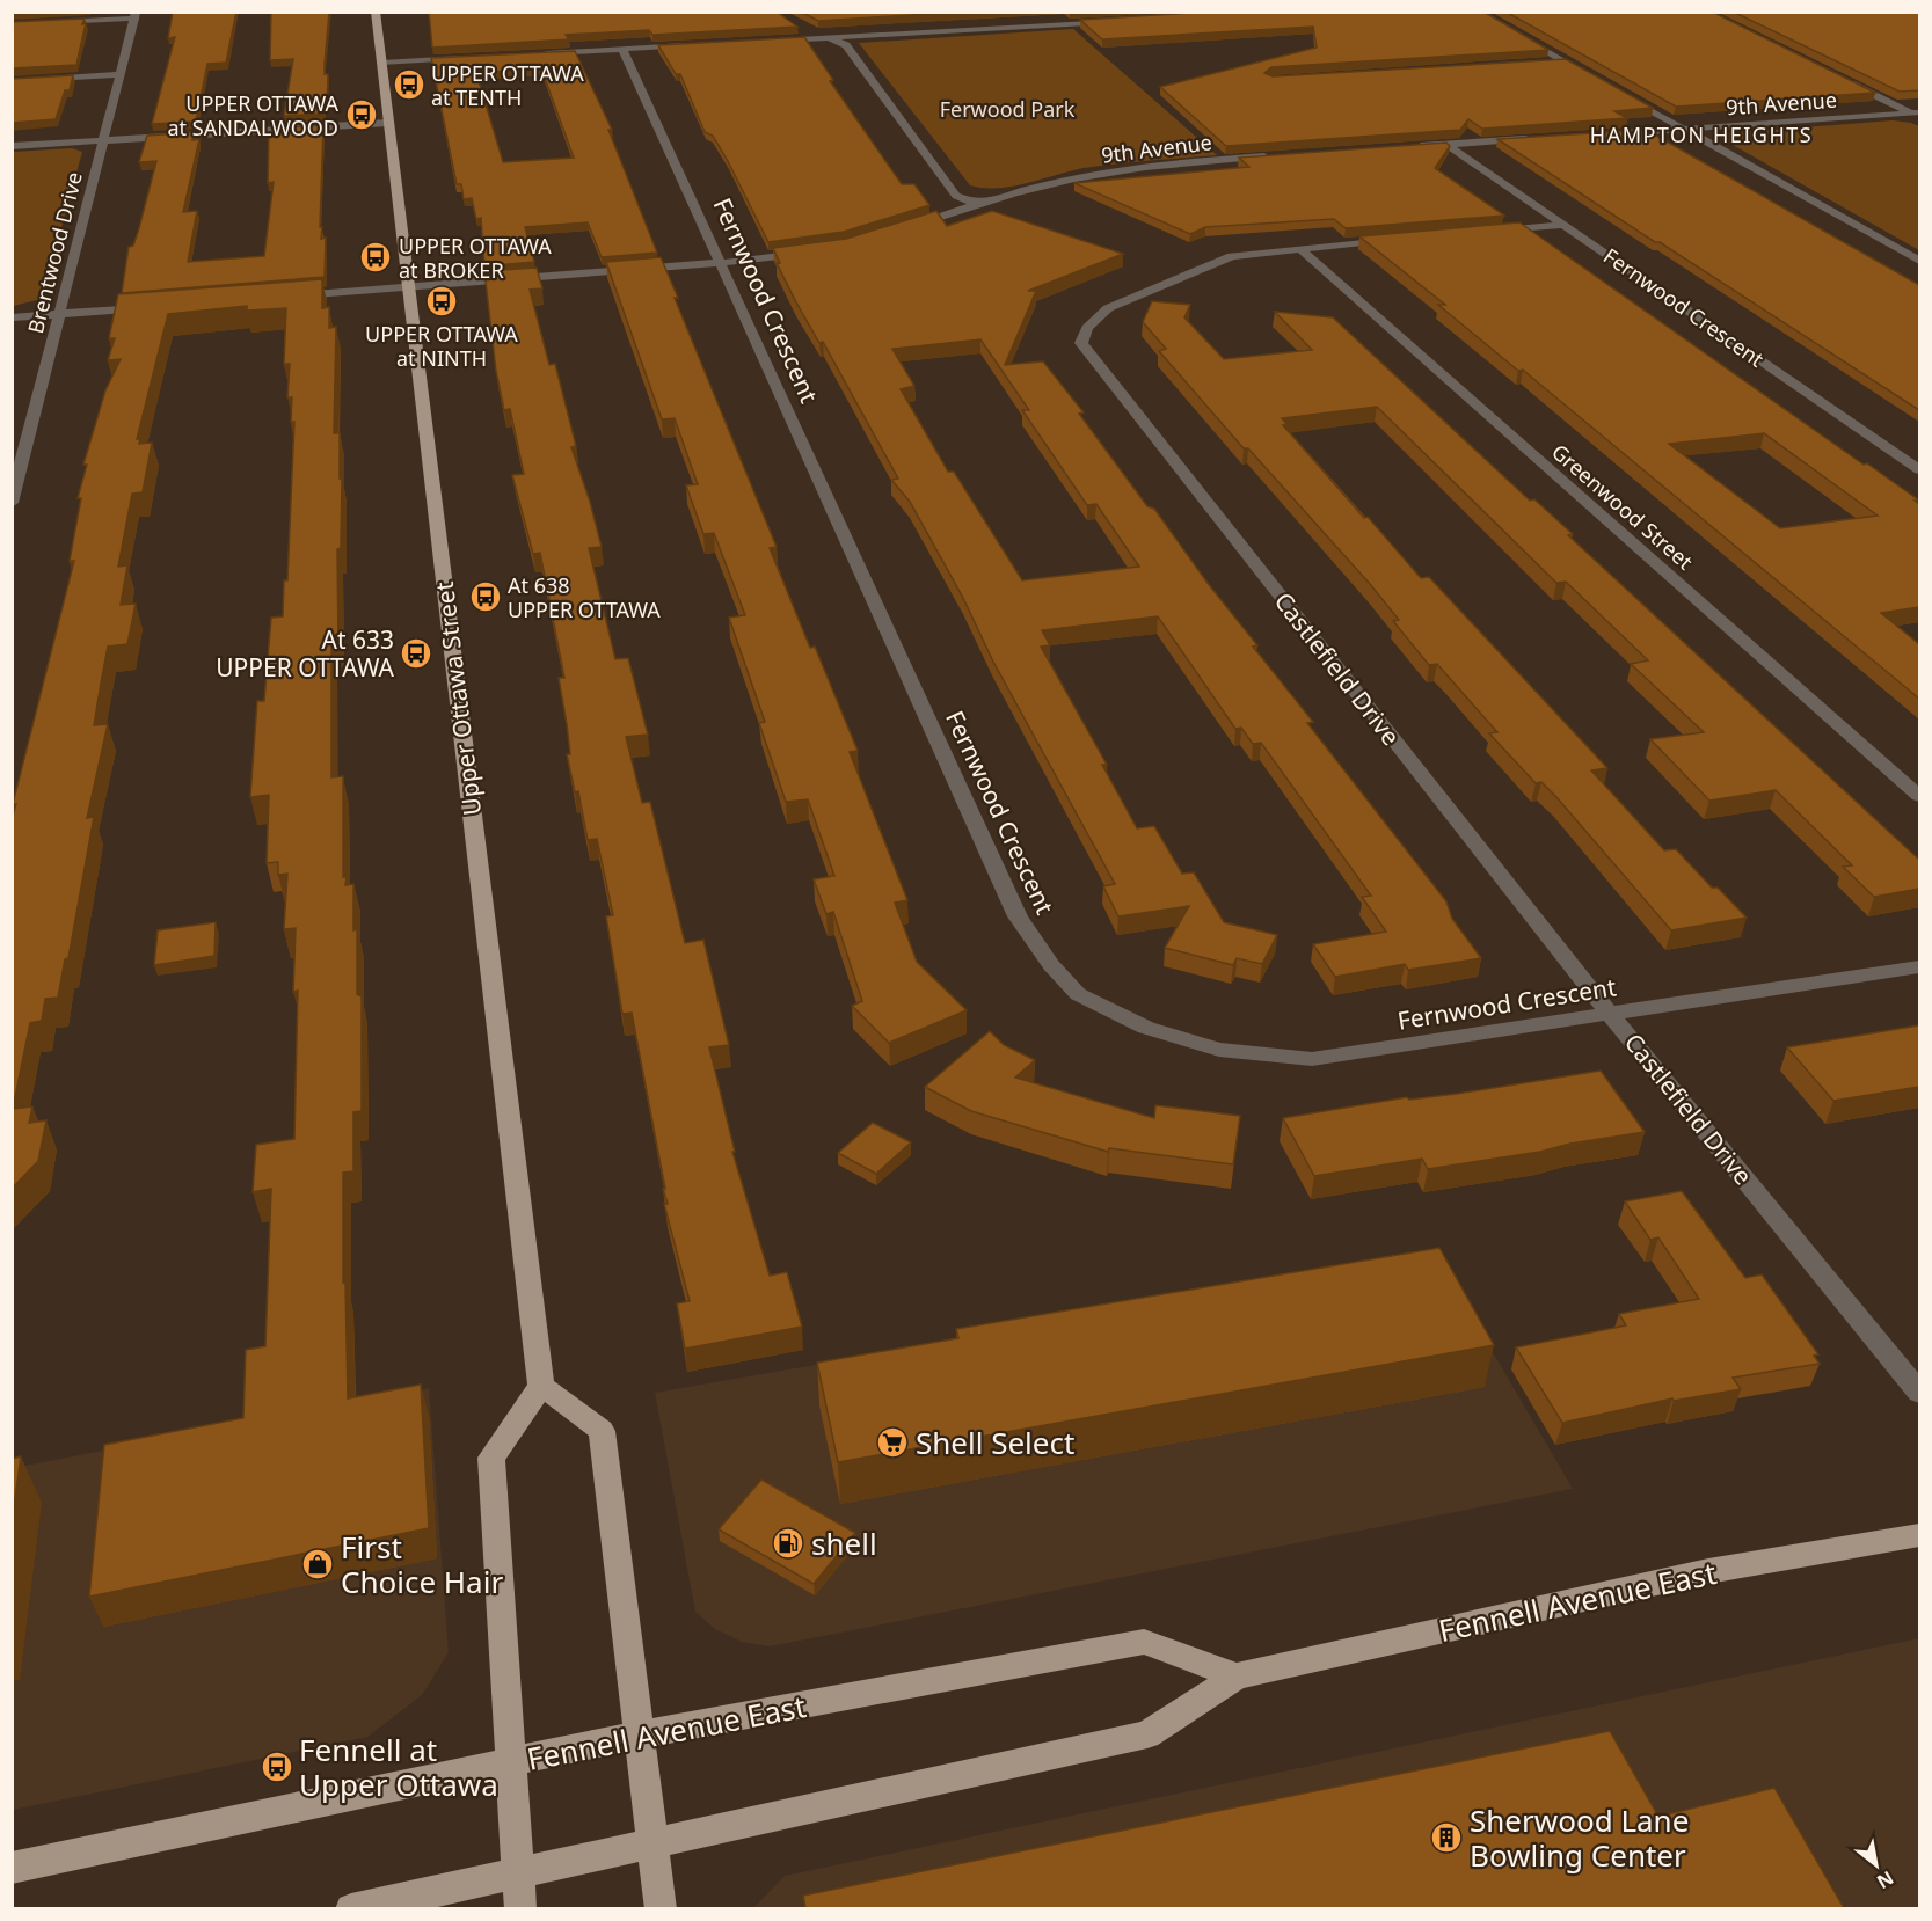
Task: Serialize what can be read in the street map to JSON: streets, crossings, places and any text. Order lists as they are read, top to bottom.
{
  "streets": {
    "main road": ["Upper Ottawa Street", "Fennell Avenue East"],
    "street": [
      "9th Avenue",
      "Brentwood Drive",
      "Fernwood Crescent",
      "Greenwood Street",
      "Castlefield Drive"
    ]
  },
  "crossings": [
    ["Fernwood Crescent", "Castlefield Drive"],
    ["Greenwood Street", "Castlefield Drive"]
  ],
  "districts": ["HAMPTON HEIGHTS"],
  "parks": ["Ferwood Park"],
  "places": {
    "bus stop": [
      "UPPER OTTAWA at TENTH",
      "UPPER OTTAWA at SANDALWOOD",
      "UPPER OTTAWA at BROKER",
      "UPPER OTTAWA at NINTH",
      "At 638 UPPER OTTAWA",
      "At 633 UPPER OTTAWA",
      "Fennell at Upper Ottawa"
    ],
    "supermarket": ["Shell Select"],
    "fuel station": ["shell"],
    "shop": ["First Choice Hair"],
    "building": ["Sherwood Lane Bowling Center"]
  },
  "north": "bottom right"
}
